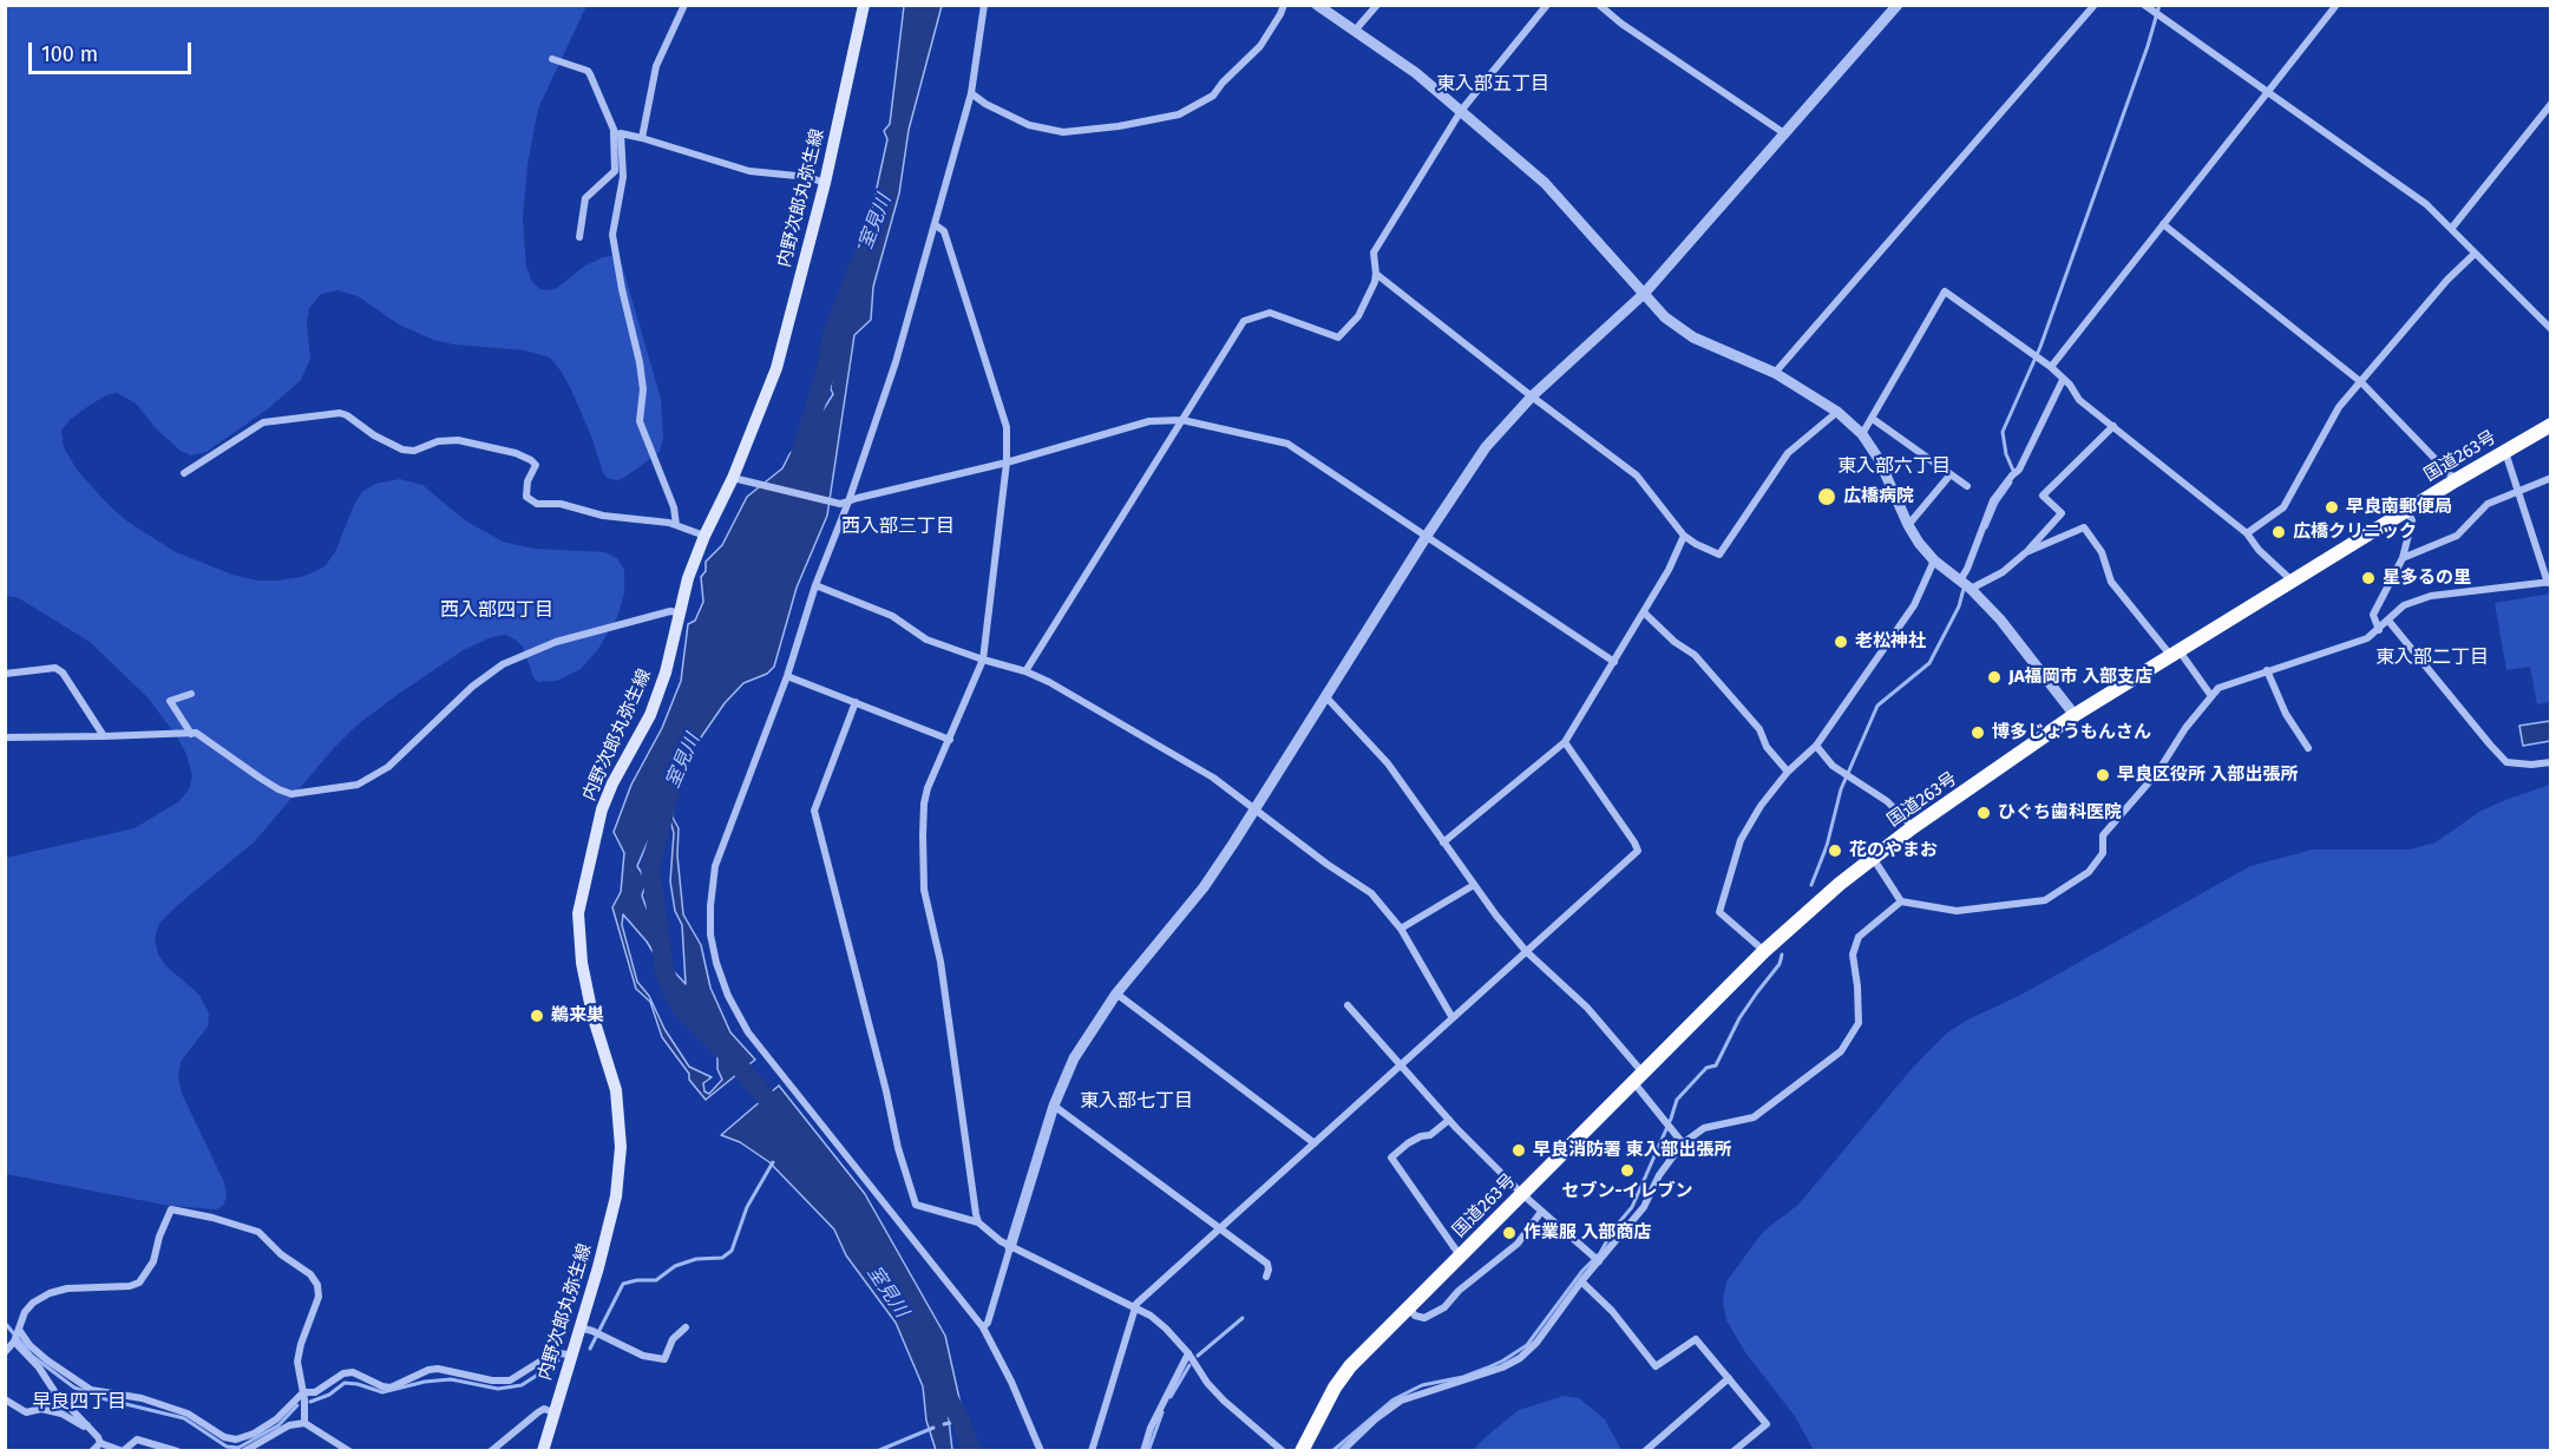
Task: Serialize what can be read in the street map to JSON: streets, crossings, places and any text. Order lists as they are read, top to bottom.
{
  "streets": {
    "highway": ["国道263号"],
    "main road": ["内野次郎丸弥生線"]
  },
  "districts": [
    "東入部五丁目",
    "東入部六丁目",
    "西入部三丁目",
    "西入部四丁目",
    "東入部二丁目",
    "東入部七丁目",
    "早良四丁目"
  ],
  "water": ["室見川"],
  "places": [
    "広橋病院",
    "早良南郵便局",
    "広橋クリニック",
    "星多るの里",
    "老松神社",
    "JA福岡市 入部支店",
    "博多じょうもんさん",
    "早良区役所 入部出張所",
    "ひぐち歯科医院",
    "花のやまお",
    "鵜来巣",
    "早良消防署 東入部出張所",
    "セブン-イレブン",
    "作業服 入部商店"
  ],
  "scale_bar": "100 m"
}
